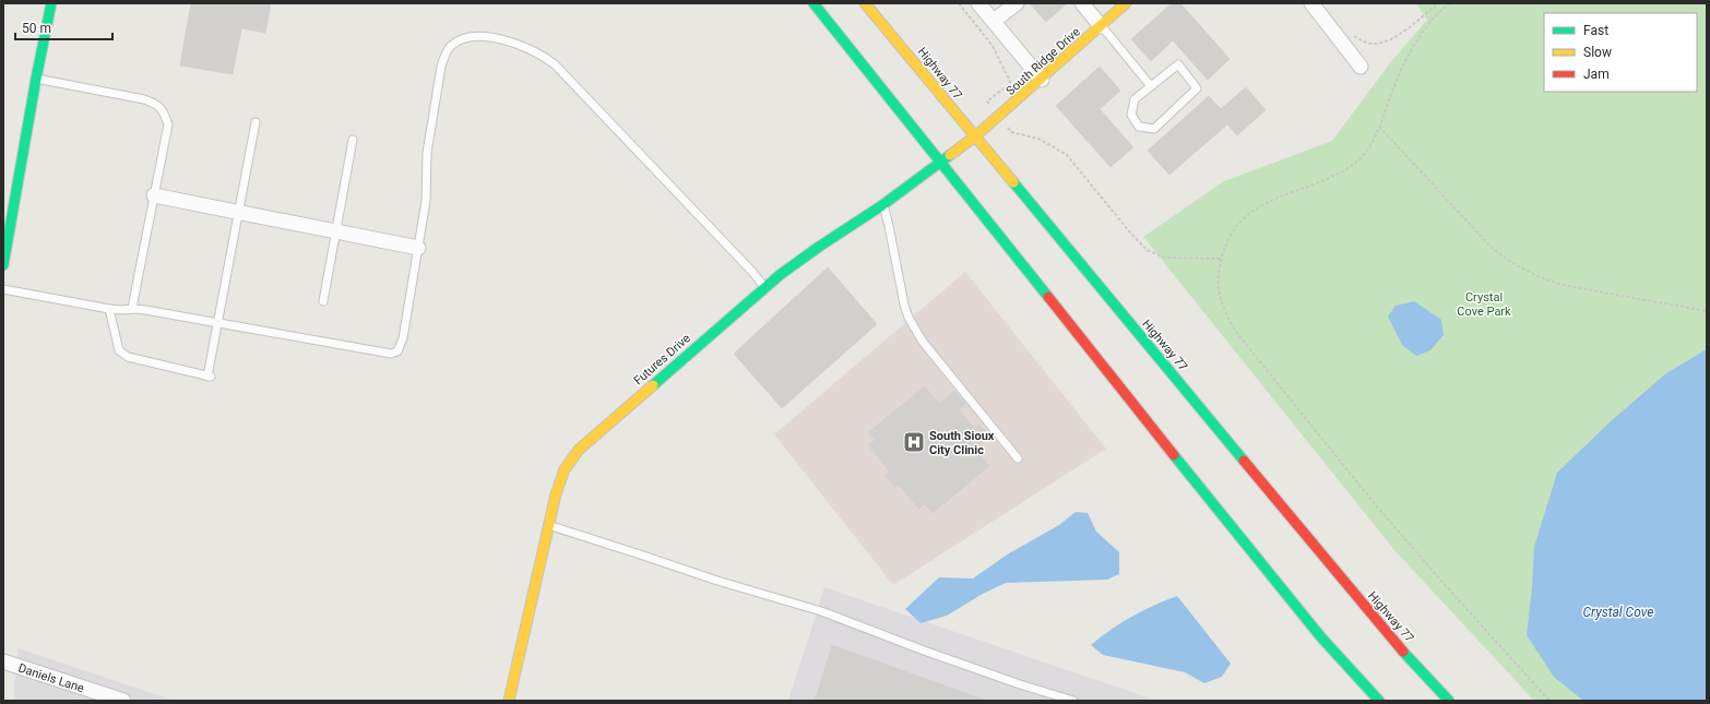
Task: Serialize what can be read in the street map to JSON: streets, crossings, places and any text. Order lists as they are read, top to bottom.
{
  "streets": {
    "main road": ["South Ridge Drive", "Highway 77", "Futures Drive"],
    "street": ["Daniels Lane"]
  },
  "crossings": [
    ["South Ridge Drive", "Highway 77"],
    ["South Ridge Drive", "Futures Drive"],
    ["Highway 77", "Futures Drive"]
  ],
  "water": ["Crystal Cove"],
  "parks": ["Crystal Cove Park"],
  "places": {
    "hospital": ["South Sioux City Clinic"]
  },
  "legend": ["Fast", "Slow", "Jam"],
  "scale_bar": "50 m"
}
